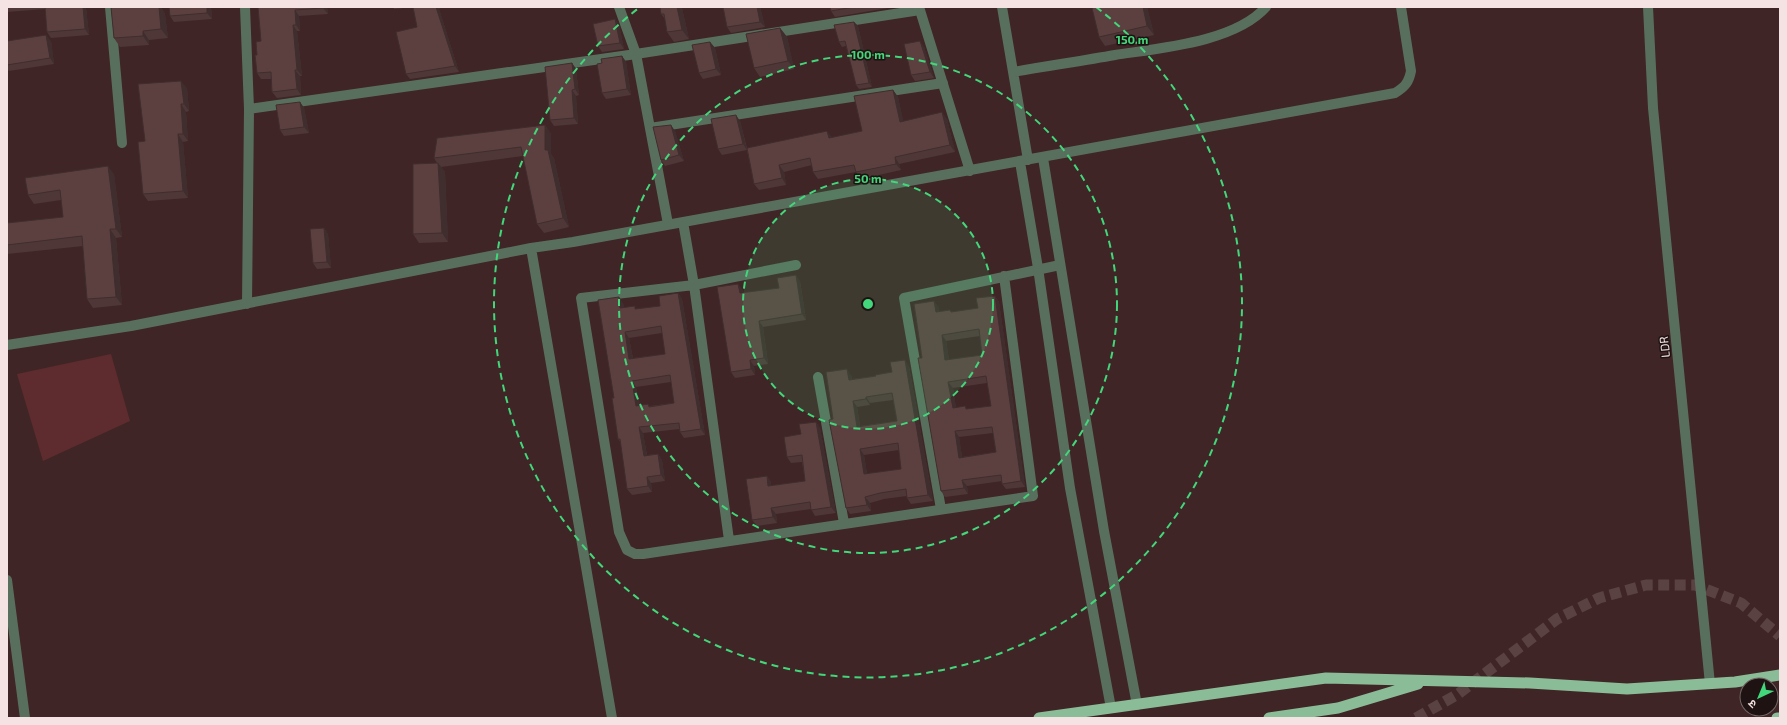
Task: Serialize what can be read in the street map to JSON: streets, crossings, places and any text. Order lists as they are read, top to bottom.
{
  "streets": {
    "street": ["LDR"]
  },
  "north": "bottom left",
  "rings": ["150 m", "100 m", "50 m"]
}
